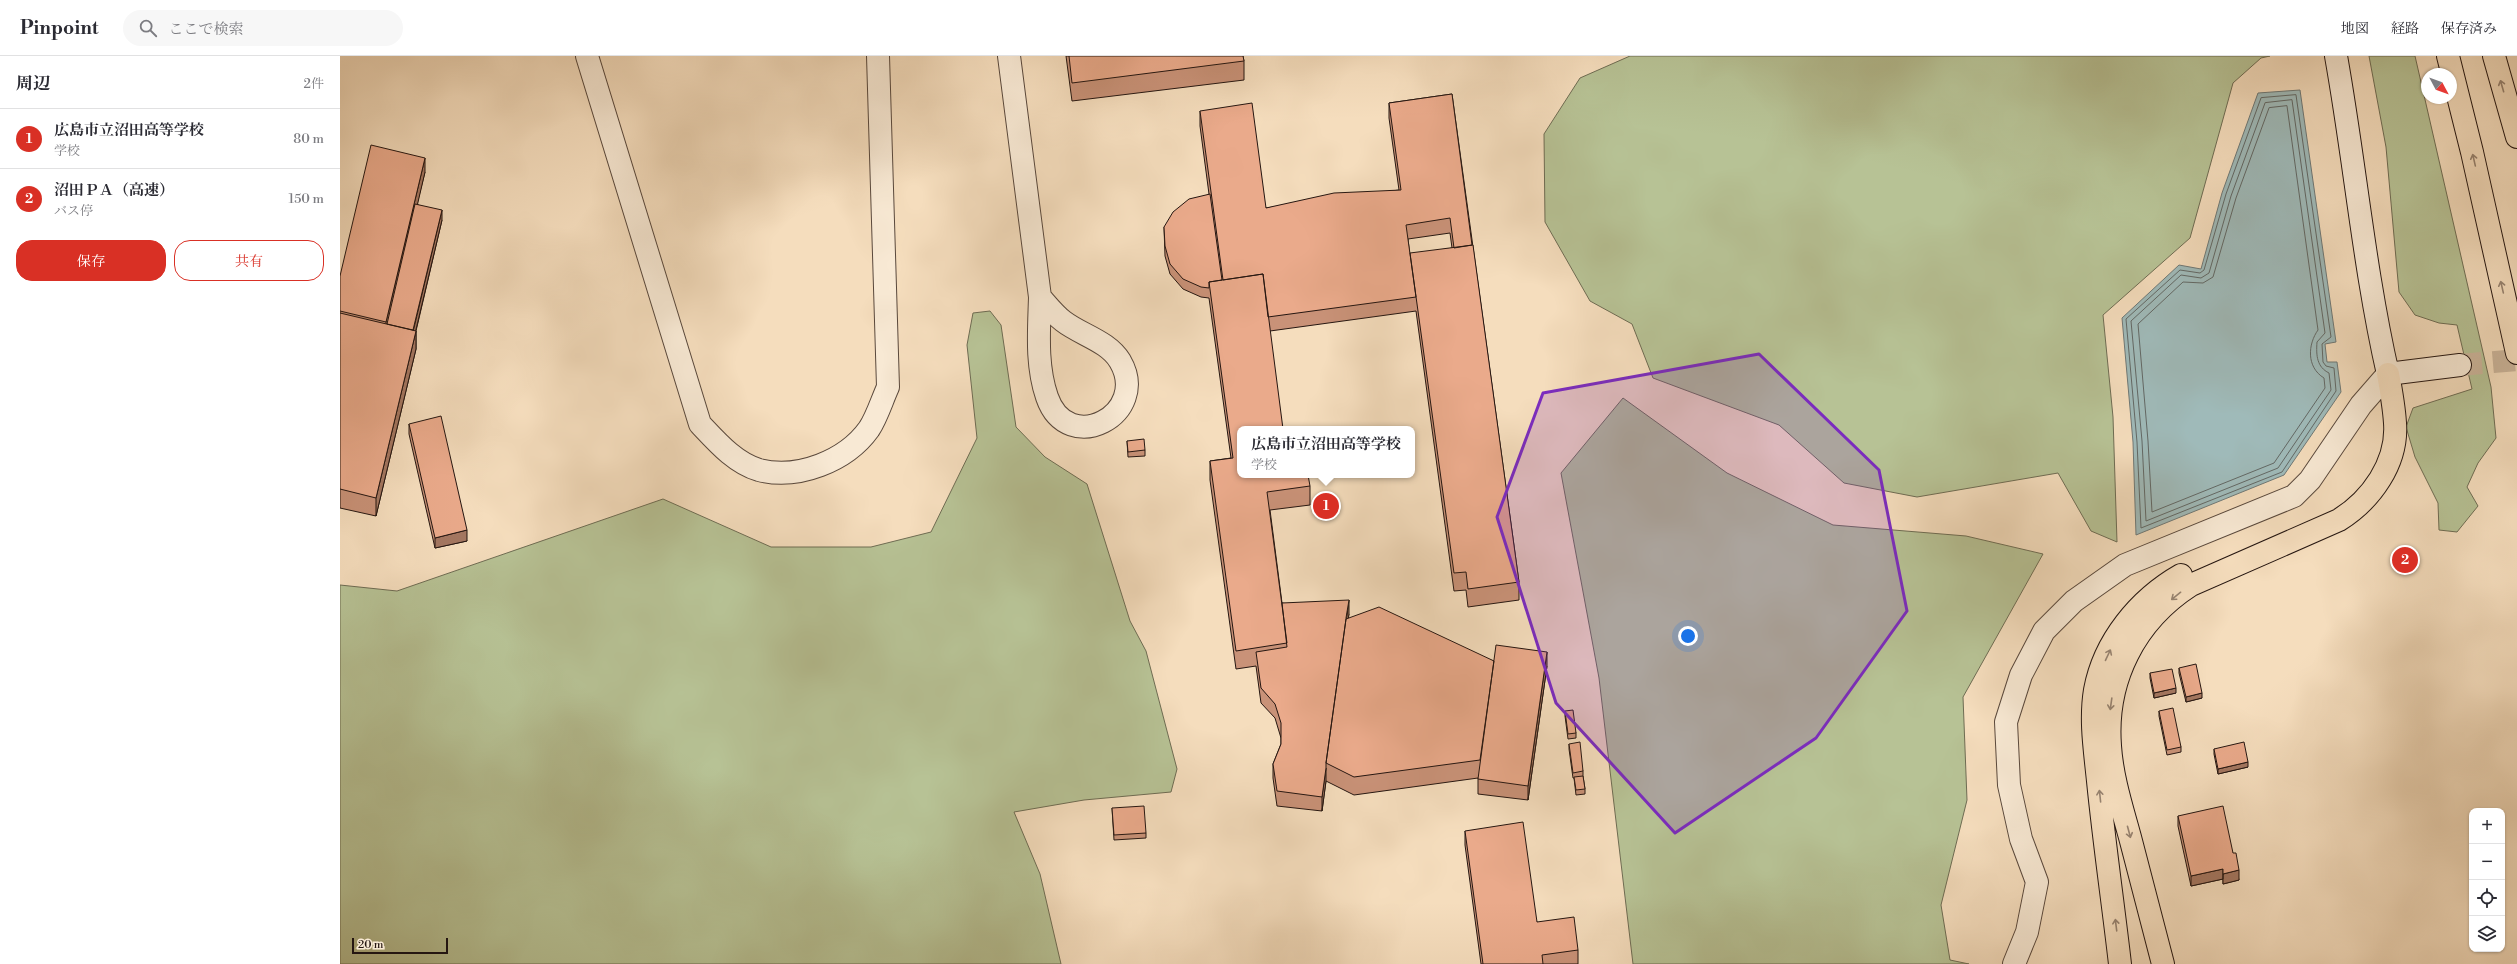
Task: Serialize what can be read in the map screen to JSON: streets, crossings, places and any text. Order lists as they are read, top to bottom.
{
  "scale_bar": "20 m",
  "north": "bottom right",
  "page": {
    "header": "Pinpoint",
    "search": "ここで検索",
    "nav": ["地図", "経路", "保存済み"],
    "heading": ["周辺", "2件"],
    "list": [
      {
        "mark": "1",
        "name": "広島市立沼田高等学校",
        "note": "学校",
        "value": "80 m"
      },
      {
        "mark": "2",
        "name": "沼田ＰＡ（高速）",
        "note": "バス停",
        "value": "150 m"
      }
    ],
    "buttons": ["保存", "共有"],
    "popup": ["広島市立沼田高等学校", "学校"],
    "pins": ["1", "2"],
    "map_buttons": ["+", "−"],
    "scale": "20 m"
  }
}
